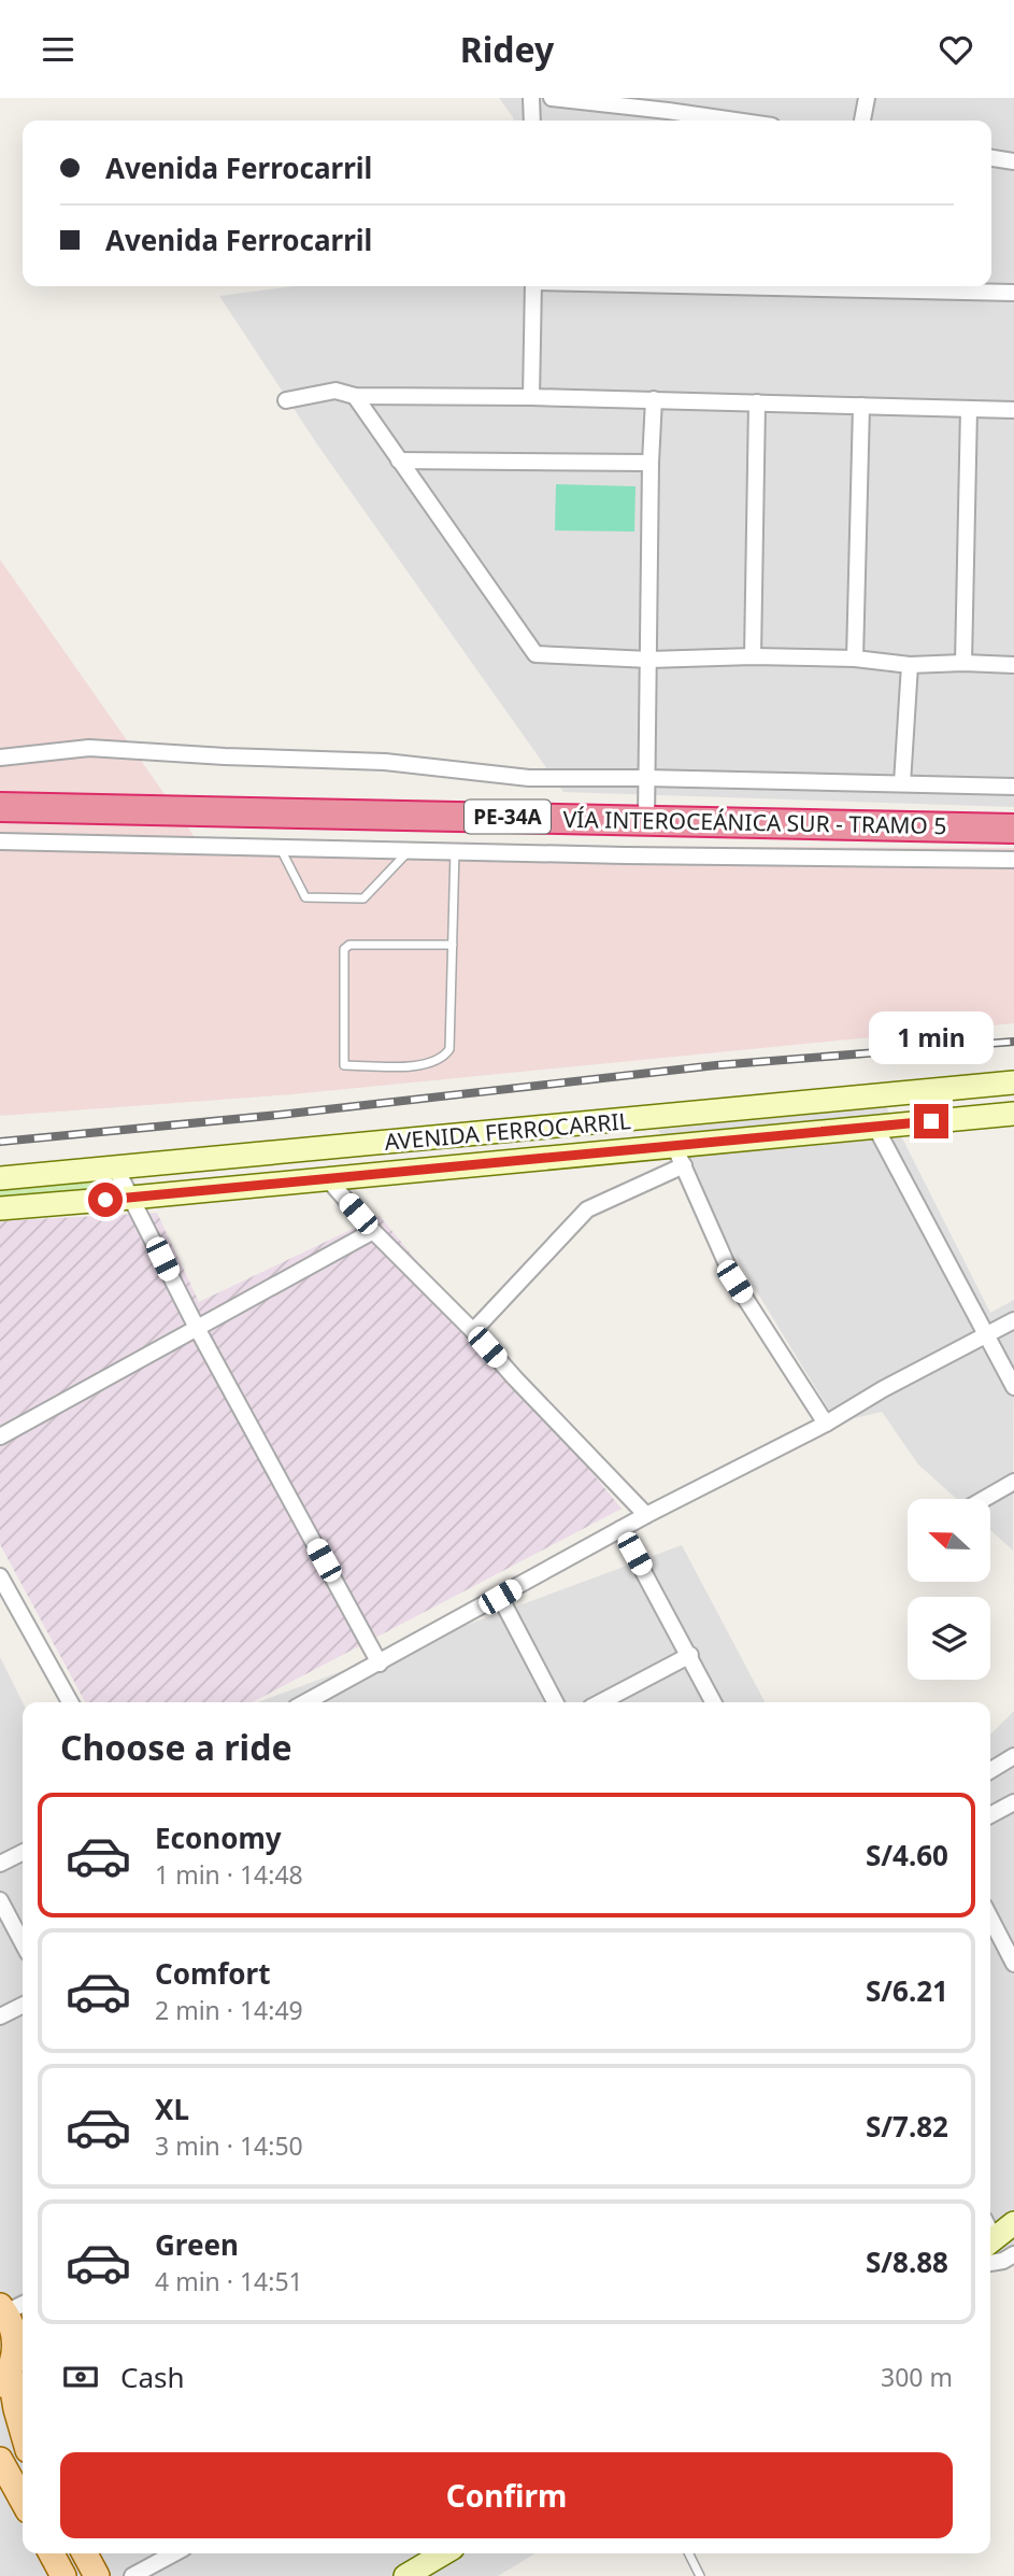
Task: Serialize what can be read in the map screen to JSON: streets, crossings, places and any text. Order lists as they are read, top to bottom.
{
  "streets": {
    "highway": ["PE-34A", "VÍA INTEROCEÁNICA SUR - TRAMO 5"],
    "main road": ["AVENIDA FERROCARRIL"]
  },
  "north": "left",
  "page": {
    "header": "Ridey",
    "banner": ["Avenida Ferrocarril", "Avenida Ferrocarril"],
    "bubble": "1 min",
    "heading": "Choose a ride",
    "list": [
      {
        "name": "Economy",
        "note": "1 min · 14:48",
        "value": "S/4.60"
      },
      {
        "name": "Comfort",
        "note": "2 min · 14:49",
        "value": "S/6.21"
      },
      {
        "name": "XL",
        "note": "3 min · 14:50",
        "value": "S/7.82"
      },
      {
        "name": "Green",
        "note": "4 min · 14:51",
        "value": "S/8.88"
      }
    ],
    "pay": ["Cash", "300 m"],
    "buttons": "Confirm"
  }
}
